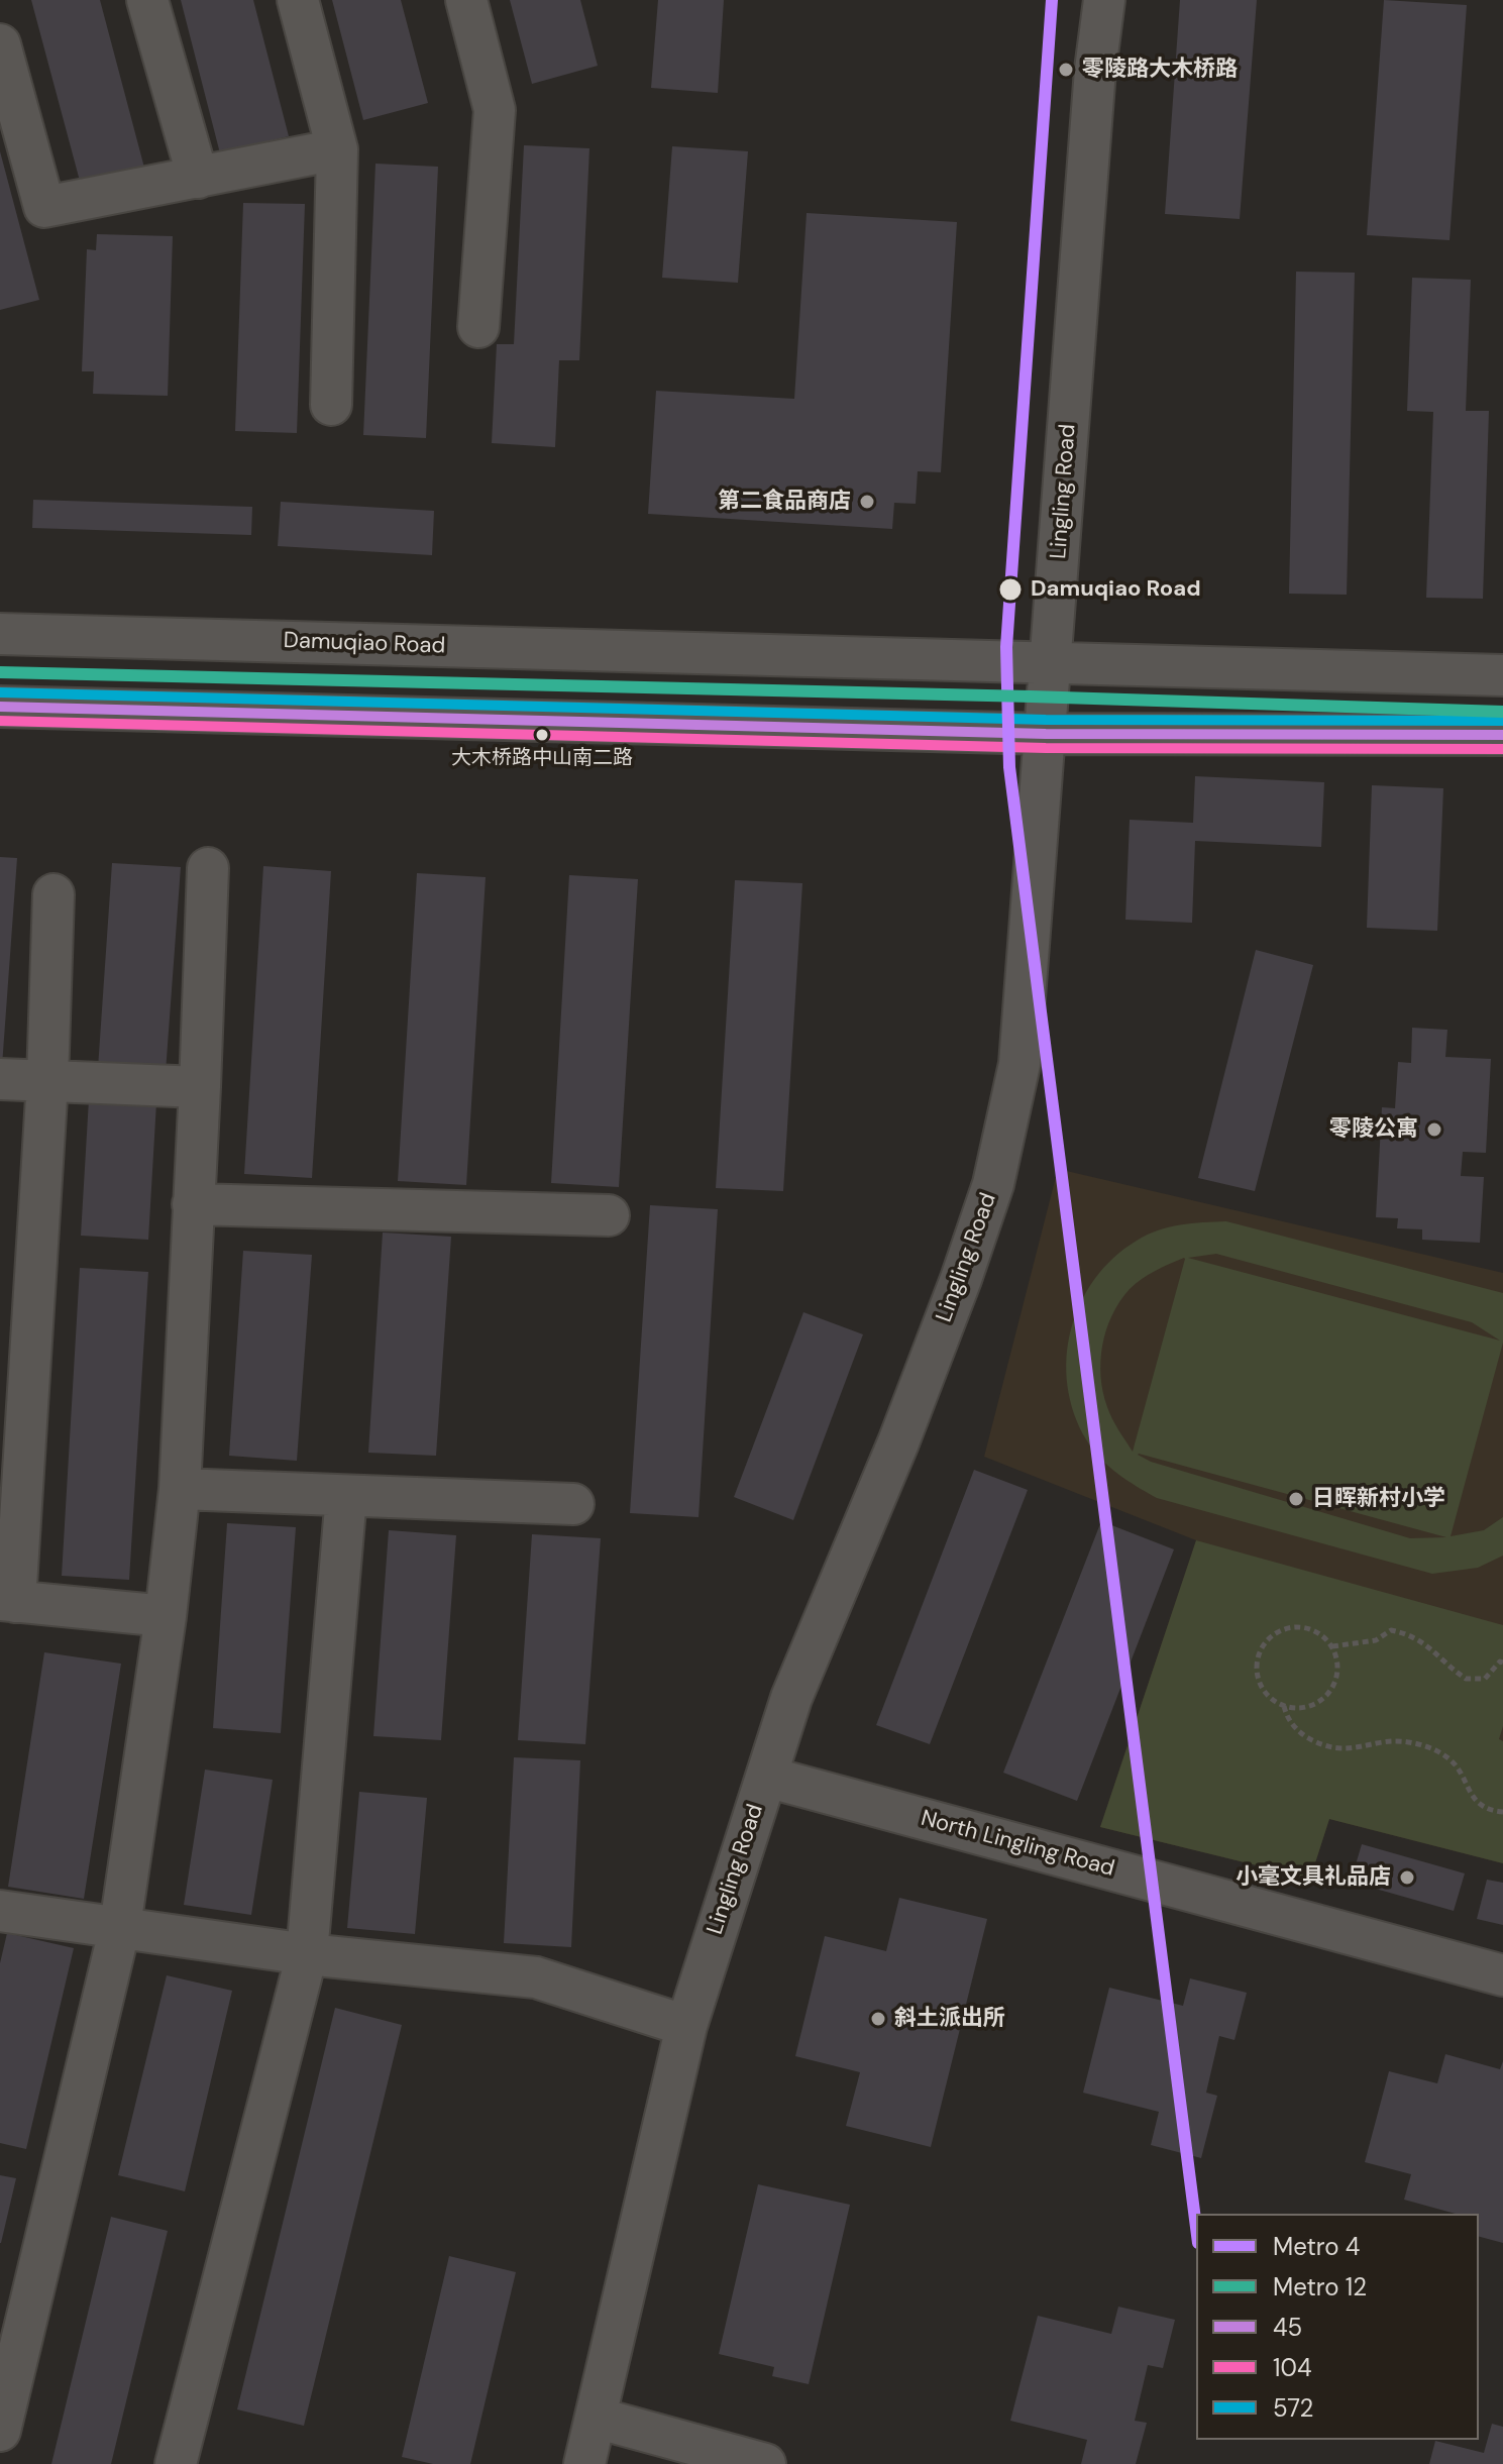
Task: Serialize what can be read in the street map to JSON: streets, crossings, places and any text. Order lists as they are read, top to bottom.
{
  "streets": {
    "street": ["Lingling Road", "Damuqiao Road", "North Lingling Road"]
  },
  "crossings": [
    ["Lingling Road", "Damuqiao Road"],
    ["Lingling Road", "North Lingling Road"]
  ],
  "places": [
    "零陵路大木桥路",
    "第二食品商店",
    "Damuqiao Road",
    "大木桥路中山南二路",
    "零陵公寓",
    "日晖新村小学",
    "小毫文具礼品店",
    "斜土派出所"
  ],
  "lines": [
    "metro line 4",
    "metro line 12",
    "transit line 572",
    "transit line 45",
    "transit line 104"
  ],
  "legend": [
    "Metro 4",
    "Metro 12",
    "45",
    "104",
    "572"
  ]
}
